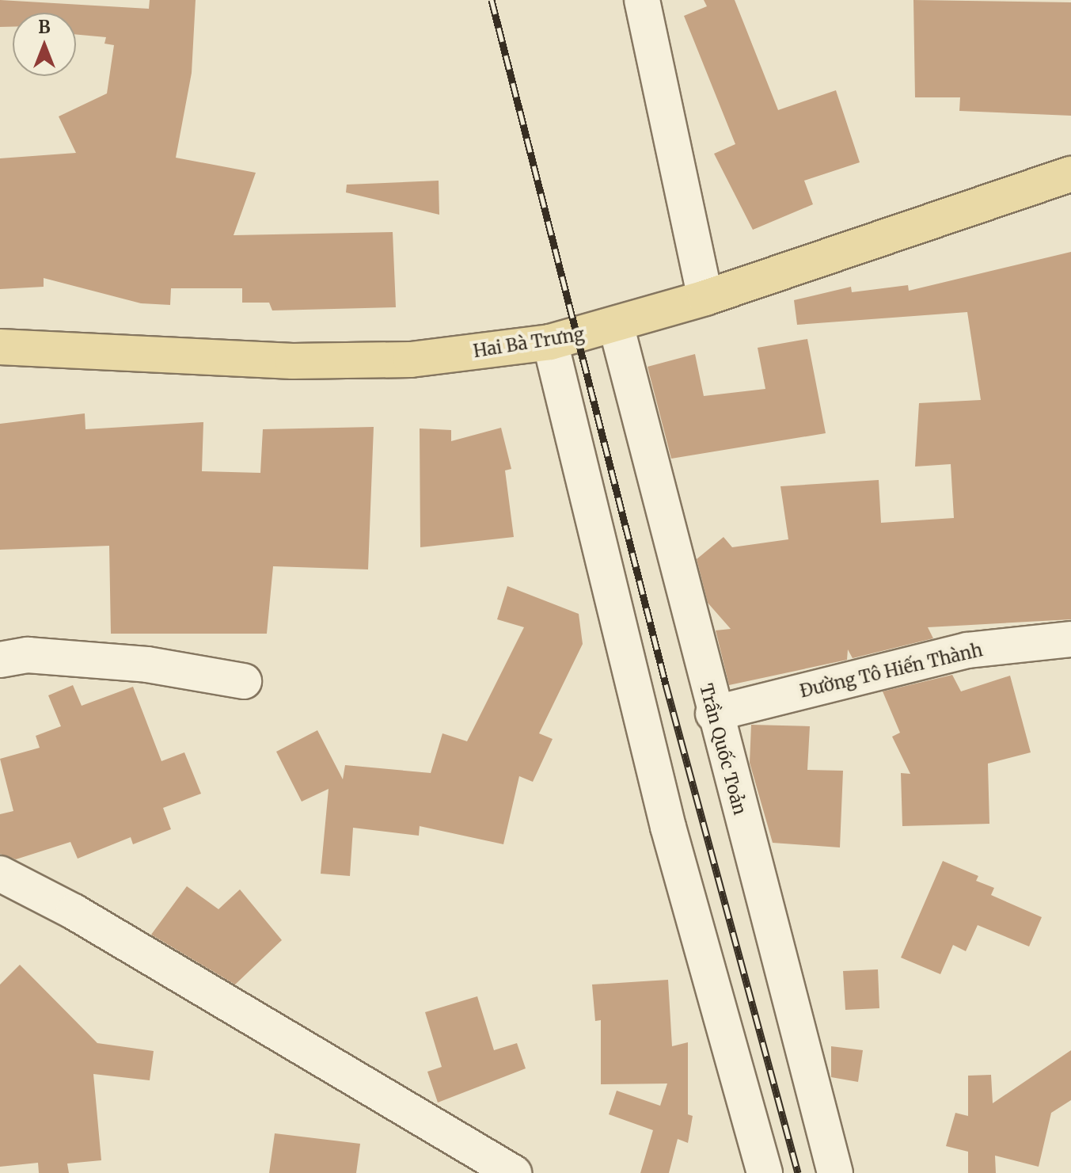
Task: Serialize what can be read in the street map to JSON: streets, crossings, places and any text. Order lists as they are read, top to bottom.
{
  "streets": {
    "main road": ["Hai Bà Trưng"],
    "street": ["Đường Tô Hiến Thành", "Trần Quốc Toản"]
  },
  "crossings": [
    ["Hai Bà Trưng", "Trần Quốc Toản"],
    ["Đường Tô Hiến Thành", "Trần Quốc Toản"]
  ],
  "north": "top"
}
